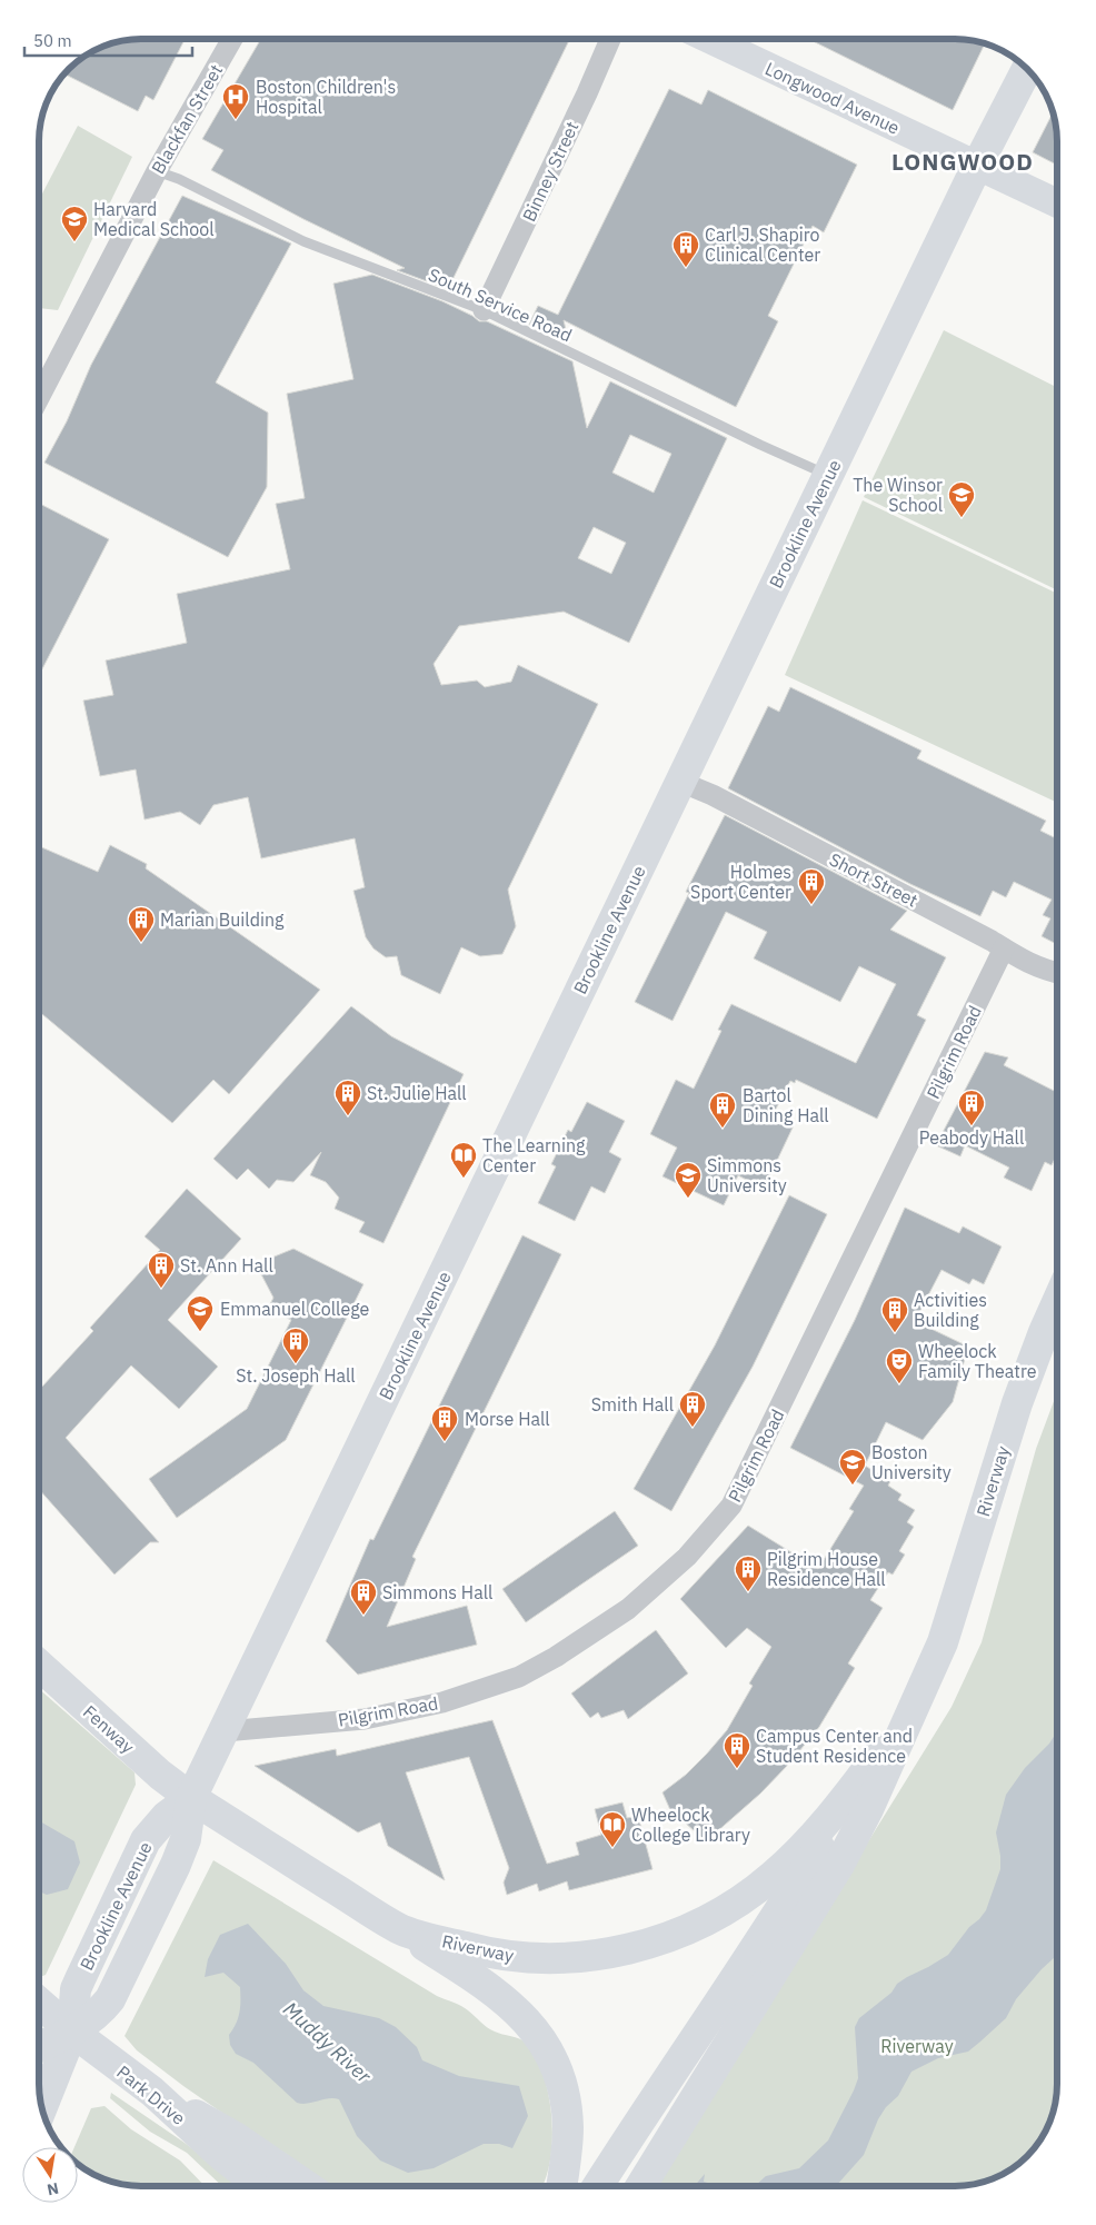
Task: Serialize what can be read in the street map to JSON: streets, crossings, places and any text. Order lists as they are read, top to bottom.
{
  "streets": {
    "main road": [
      "Longwood Avenue",
      "Brookline Avenue",
      "Riverway",
      "Fenway",
      "Park Drive"
    ],
    "street": [
      "Blackfan Street",
      "Binney Street",
      "Short Street",
      "Pilgrim Road"
    ],
    "lane": ["South Service Road"]
  },
  "crossings": [
    ["Longwood Avenue", "Brookline Avenue"],
    ["Blackfan Street", "South Service Road"],
    ["Binney Street", "South Service Road"],
    ["South Service Road", "Brookline Avenue"],
    ["Brookline Avenue", "Short Street"],
    ["Brookline Avenue", "Pilgrim Road"],
    ["Brookline Avenue", "Riverway"],
    ["Brookline Avenue", "Fenway"],
    ["Brookline Avenue", "Park Drive"],
    ["Short Street", "Pilgrim Road"],
    ["Riverway", "Fenway"]
  ],
  "districts": ["LONGWOOD"],
  "water": ["Muddy River"],
  "parks": ["Riverway"],
  "places": {
    "hospital": ["Boston Children's Hospital"],
    "school or university": [
      "Harvard Medical School",
      "The Winsor School",
      "Simmons University",
      "Emmanuel College",
      "Boston University"
    ],
    "building": [
      "Carl J. Shapiro Clinical Center",
      "Holmes Sport Center",
      "Marian Building",
      "St. Julie Hall",
      "Peabody Hall",
      "Bartol Dining Hall",
      "St. Ann Hall",
      "Activities Building",
      "St. Joseph Hall",
      "Smith Hall",
      "Morse Hall",
      "Pilgrim House Residence Hall",
      "Simmons Hall",
      "Campus Center and Student Residence"
    ],
    "library": ["The Learning Center", "Wheelock College Library"],
    "theatre": ["Wheelock Family Theatre"]
  },
  "scale_bar": "50 m",
  "north": "bottom"
}
